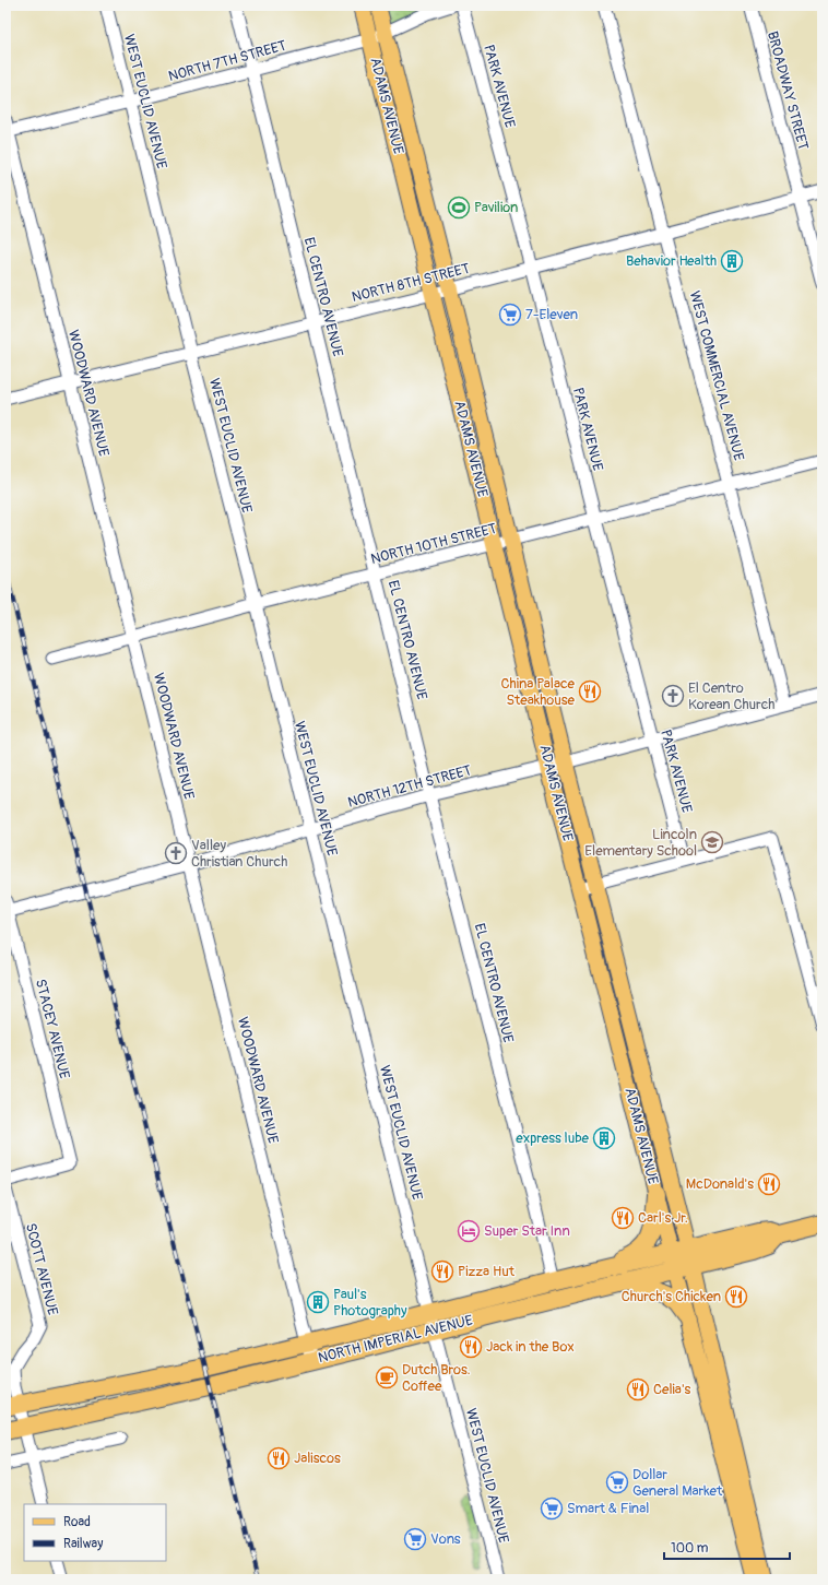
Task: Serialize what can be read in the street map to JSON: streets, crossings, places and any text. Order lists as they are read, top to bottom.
{
  "streets": {
    "highway": ["NORTH IMPERIAL AVENUE"],
    "main road": ["ADAMS AVENUE"],
    "street": [
      "NORTH 7TH STREET",
      "PARK AVENUE",
      "BROADWAY STREET",
      "WEST EUCLID AVENUE",
      "NORTH 8TH STREET",
      "EL CENTRO AVENUE",
      "WEST COMMERCIAL AVENUE",
      "WOODWARD AVENUE",
      "NORTH 10TH STREET",
      "NORTH 12TH STREET",
      "STACEY AVENUE",
      "SCOTT AVENUE"
    ]
  },
  "crossings": [
    ["NORTH 7TH STREET", "WEST EUCLID AVENUE"],
    ["NORTH 7TH STREET", "ADAMS AVENUE"],
    ["NORTH 7TH STREET", "EL CENTRO AVENUE"],
    ["NORTH 7TH STREET", "WOODWARD AVENUE"],
    ["PARK AVENUE", "NORTH 8TH STREET"],
    ["PARK AVENUE", "NORTH 10TH STREET"],
    ["PARK AVENUE", "NORTH 12TH STREET"],
    ["BROADWAY STREET", "NORTH 8TH STREET"],
    ["WEST EUCLID AVENUE", "NORTH 8TH STREET"],
    ["WEST EUCLID AVENUE", "NORTH 10TH STREET"],
    ["WEST EUCLID AVENUE", "NORTH 12TH STREET"],
    ["WEST EUCLID AVENUE", "NORTH IMPERIAL AVENUE"],
    ["ADAMS AVENUE", "NORTH 8TH STREET"],
    ["ADAMS AVENUE", "NORTH 10TH STREET"],
    ["ADAMS AVENUE", "NORTH 12TH STREET"],
    ["ADAMS AVENUE", "NORTH IMPERIAL AVENUE"],
    ["NORTH 8TH STREET", "EL CENTRO AVENUE"],
    ["NORTH 8TH STREET", "WEST COMMERCIAL AVENUE"],
    ["NORTH 8TH STREET", "WOODWARD AVENUE"],
    ["EL CENTRO AVENUE", "NORTH 10TH STREET"],
    ["EL CENTRO AVENUE", "NORTH 12TH STREET"],
    ["EL CENTRO AVENUE", "NORTH IMPERIAL AVENUE"],
    ["WEST COMMERCIAL AVENUE", "NORTH 10TH STREET"],
    ["WEST COMMERCIAL AVENUE", "NORTH 12TH STREET"],
    ["WOODWARD AVENUE", "NORTH 10TH STREET"],
    ["WOODWARD AVENUE", "NORTH 12TH STREET"],
    ["WOODWARD AVENUE", "NORTH IMPERIAL AVENUE"],
    ["NORTH 12TH STREET", "STACEY AVENUE"],
    ["SCOTT AVENUE", "NORTH IMPERIAL AVENUE"]
  ],
  "places": {
    "sports": ["Pavilion"],
    "building": ["Behavior Health", "express lube", "Paul's Photography"],
    "supermarket": [
      "7-Eleven",
      "Dollar General Market",
      "Smart & Final",
      "Vons"
    ],
    "restaurant": [
      "China Palace Steakhouse",
      "McDonald's",
      "Carl's Jr.",
      "Pizza Hut",
      "Church's Chicken",
      "Jack in the Box",
      "Celia's",
      "Jaliscos"
    ],
    "church": ["El Centro Korean Church", "Valley Christian Church"],
    "school or university": ["Lincoln Elementary School"],
    "hotel": ["Super Star Inn"],
    "cafe": ["Dutch Bros. Coffee"]
  },
  "legend": ["Road", "Railway"],
  "scale_bar": "100 m"
}
